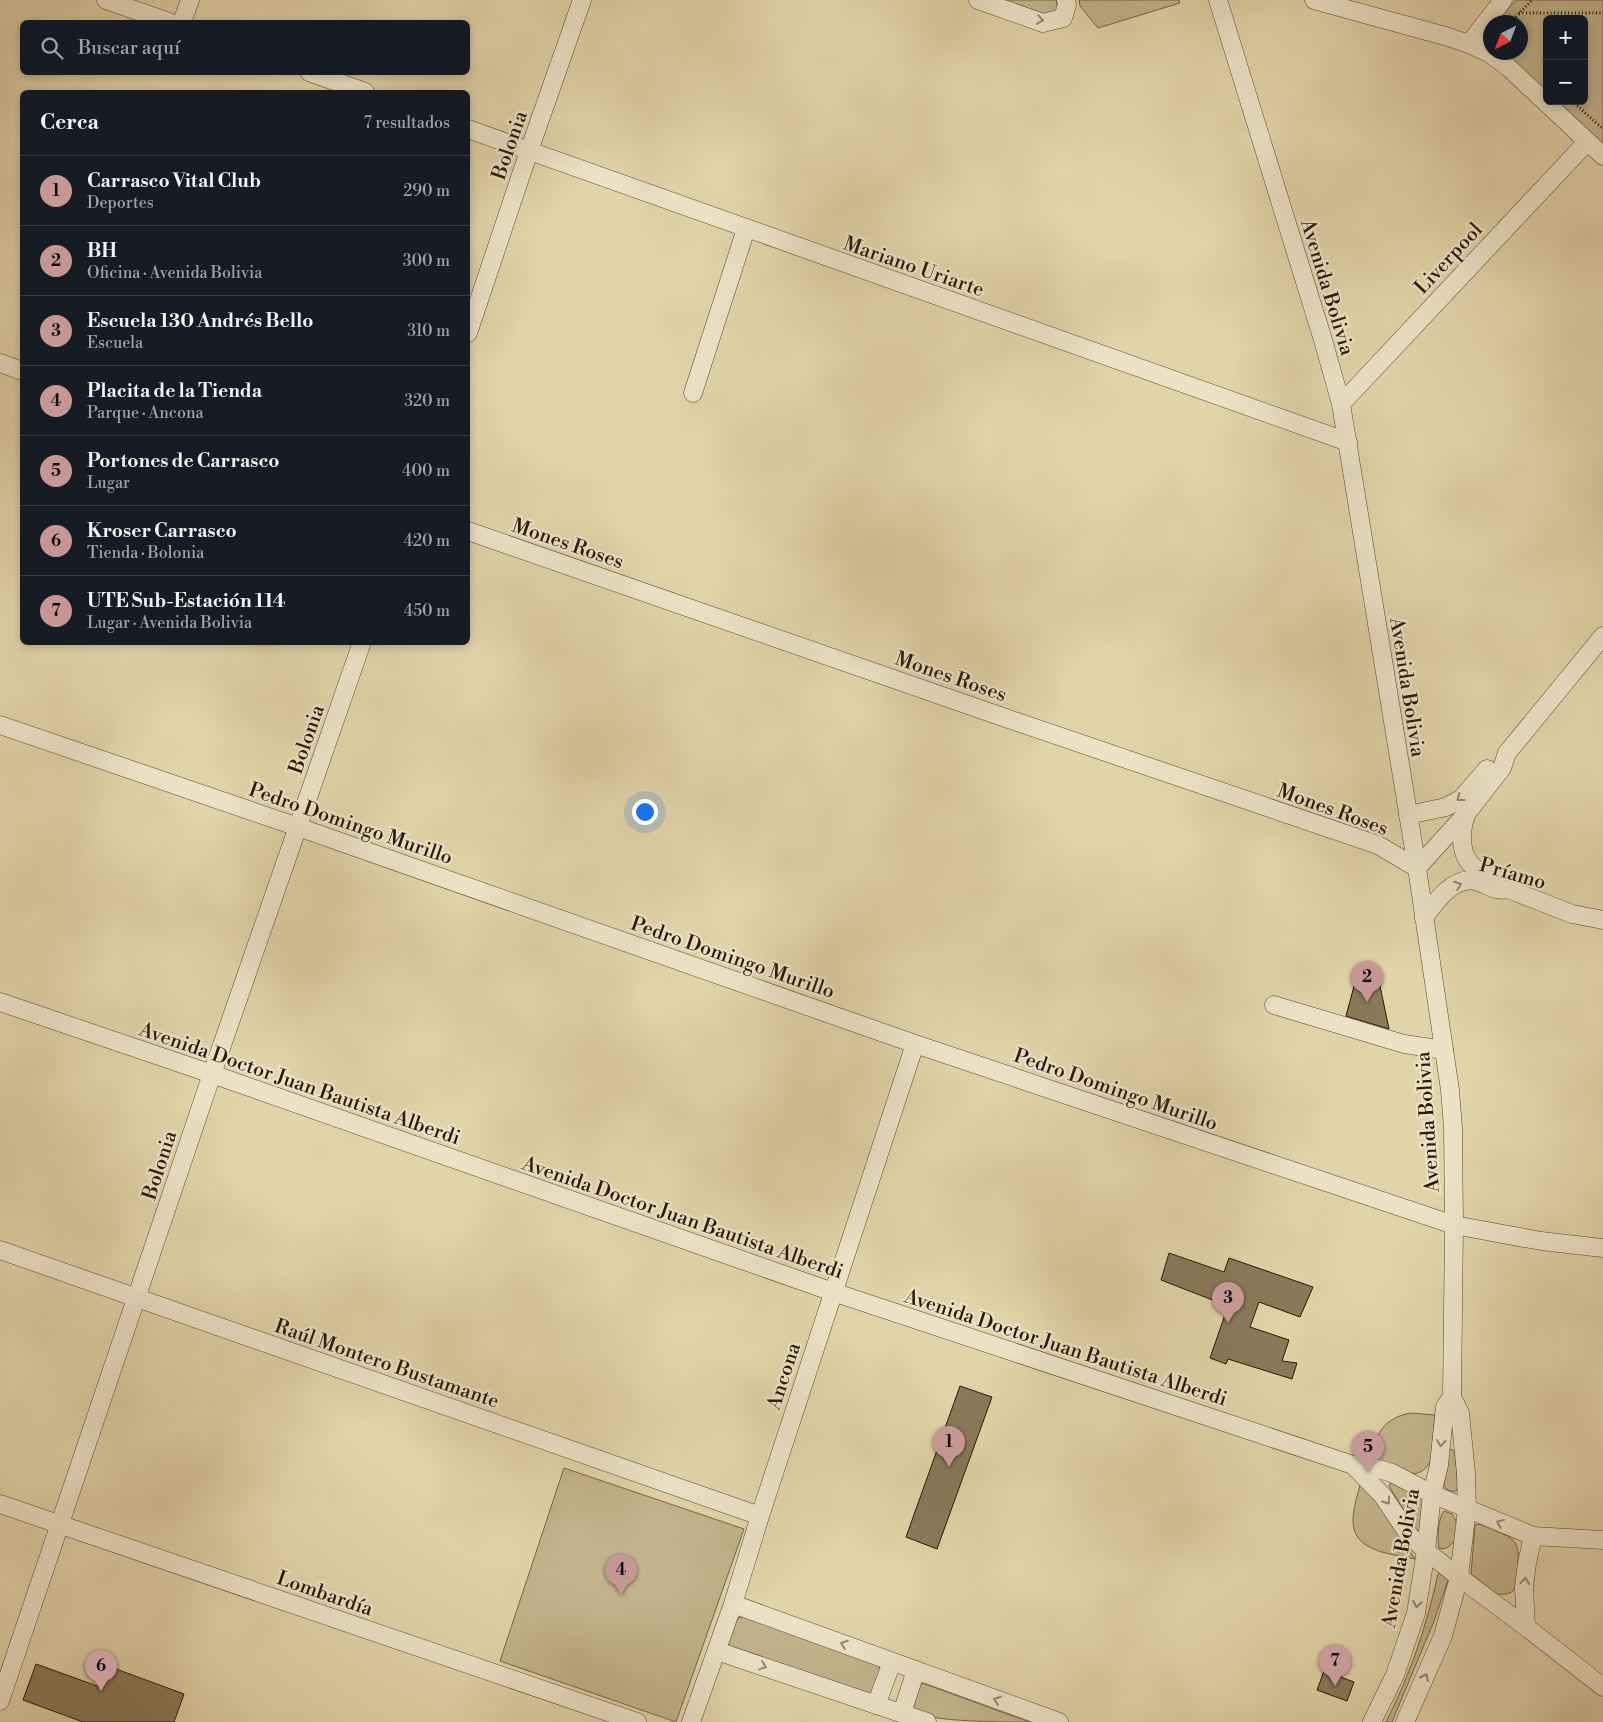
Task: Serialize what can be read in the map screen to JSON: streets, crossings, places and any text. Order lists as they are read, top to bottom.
{
  "streets": {
    "street": [
      "Bolonia",
      "Liverpool",
      "Mariano Uriarte",
      "Avenida Bolivia",
      "Mones Roses",
      "Pedro Domingo Murillo",
      "Príamo",
      "Avenida Doctor Juan Bautista Alberdi",
      "Raúl Montero Bustamante",
      "Ancona",
      "Lombardía"
    ]
  },
  "crossings": [
    ["Bolonia", "Mariano Uriarte"],
    ["Bolonia", "Pedro Domingo Murillo"],
    ["Bolonia", "Avenida Doctor Juan Bautista Alberdi"],
    ["Bolonia", "Raúl Montero Bustamante"],
    ["Bolonia", "Lombardía"],
    ["Liverpool", "Avenida Bolivia"],
    ["Mariano Uriarte", "Avenida Bolivia"],
    ["Avenida Bolivia", "Mones Roses"],
    ["Avenida Bolivia", "Pedro Domingo Murillo"],
    ["Avenida Bolivia", "Príamo"],
    ["Avenida Bolivia", "Avenida Doctor Juan Bautista Alberdi"],
    ["Pedro Domingo Murillo", "Ancona"],
    ["Avenida Doctor Juan Bautista Alberdi", "Ancona"],
    ["Raúl Montero Bustamante", "Ancona"]
  ],
  "north": "bottom left",
  "page": {
    "map_buttons": ["+", "−"],
    "search": "Buscar aquí",
    "heading": ["Cerca", "7 resultados"],
    "list": [
      {
        "mark": "1",
        "name": "Carrasco Vital Club",
        "note": "Deportes",
        "value": "290 m"
      },
      {
        "mark": "2",
        "name": "BH",
        "note": "Oficina · Avenida Bolivia",
        "value": "300 m"
      },
      {
        "mark": "3",
        "name": "Escuela 130 Andrés Bello",
        "note": "Escuela",
        "value": "310 m"
      },
      {
        "mark": "4",
        "name": "Placita de la Tienda",
        "note": "Parque · Ancona",
        "value": "320 m"
      },
      {
        "mark": "5",
        "name": "Portones de Carrasco",
        "note": "Lugar",
        "value": "400 m"
      },
      {
        "mark": "6",
        "name": "Kroser Carrasco",
        "note": "Tienda · Bolonia",
        "value": "420 m"
      },
      {
        "mark": "7",
        "name": "UTE Sub-Estación 114",
        "note": "Lugar · Avenida Bolivia",
        "value": "450 m"
      }
    ],
    "pins": [
      "2",
      "3",
      "1",
      "5",
      "4",
      "7",
      "6"
    ]
  }
}
